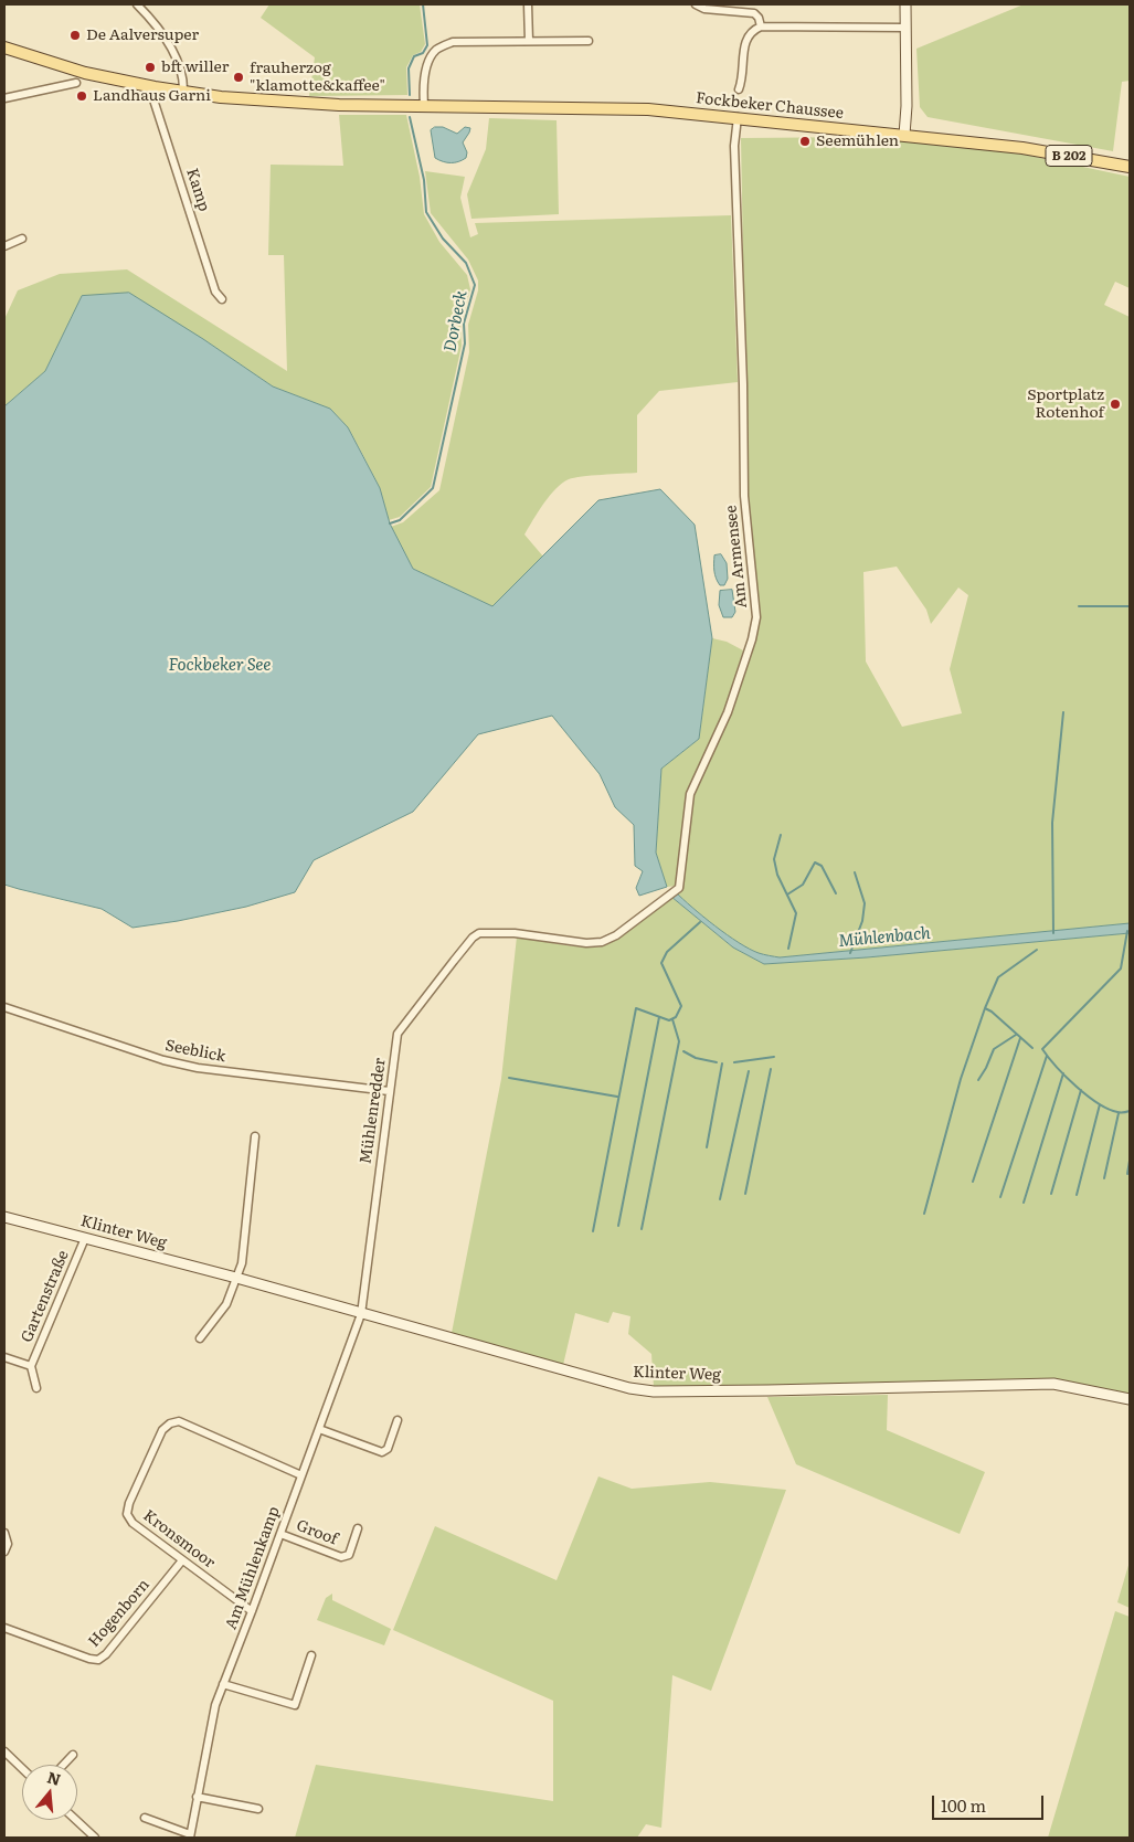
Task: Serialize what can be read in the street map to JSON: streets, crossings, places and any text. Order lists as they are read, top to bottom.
{
  "streets": {
    "main road": ["Fockbeker Chaussee", "B 202"],
    "street": [
      "Kamp",
      "Am Armensee",
      "Seeblick",
      "Mühlenredder",
      "Klinter Weg",
      "Gartenstraße",
      "Groof",
      "Kronsmoor",
      "Am Mühlenkamp",
      "Hogenborn"
    ]
  },
  "crossings": [
    ["Fockbeker Chaussee", "Kamp"],
    ["Fockbeker Chaussee", "Am Armensee"],
    ["Am Armensee", "Mühlenredder"],
    ["Seeblick", "Mühlenredder"],
    ["Mühlenredder", "Klinter Weg"],
    ["Mühlenredder", "Am Mühlenkamp"],
    ["Klinter Weg", "Gartenstraße"],
    ["Klinter Weg", "Am Mühlenkamp"],
    ["Groof", "Am Mühlenkamp"],
    ["Kronsmoor", "Am Mühlenkamp"],
    ["Kronsmoor", "Hogenborn"]
  ],
  "water": ["Dorbeck", "Fockbeker See", "Mühlenbach"],
  "places": [
    "De Aalversuper",
    "bft willer",
    "frauherzog \"klamotte&kaffee\"",
    "Landhaus Garni",
    "Seemühlen",
    "Sportplatz Rotenhof"
  ],
  "scale_bar": "100 m",
  "north": "top"
}
